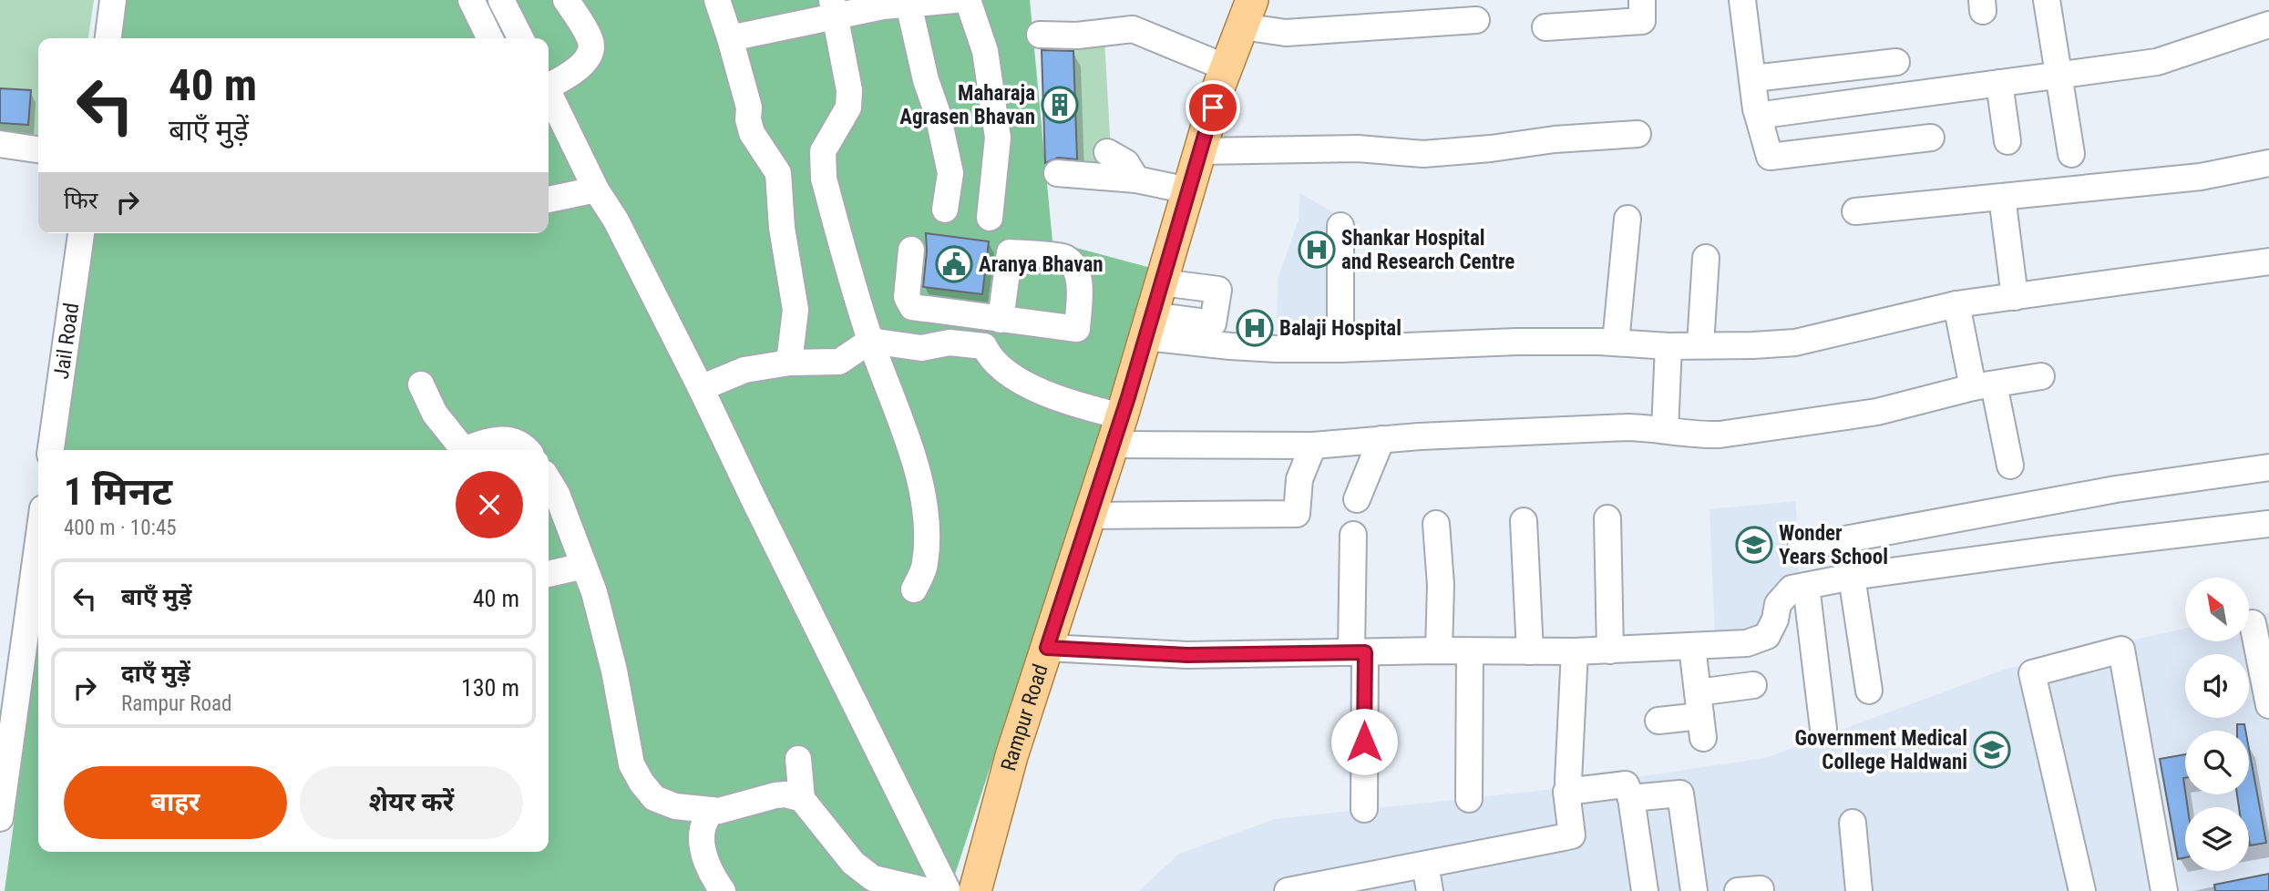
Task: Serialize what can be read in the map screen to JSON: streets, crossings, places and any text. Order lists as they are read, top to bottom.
{
  "streets": {
    "main road": ["Rampur Road"],
    "street": ["Jail Road"]
  },
  "places": {
    "building": ["Maharaja Agrasen Bhavan"],
    "hospital": ["Shankar Hospital and Research Centre", "Balaji Hospital"],
    "public building": ["Aranya Bhavan"],
    "school or university": ["Wonder Years School", "Government Medical College Haldwani"]
  },
  "north": "top left",
  "page": {
    "turn": ["40 m", "बाएँ मुड़ें"],
    "then": "फिर",
    "heading": ["1 मिनट", "400 m · 10:45"],
    "list": [
      {
        "name": "बाएँ मुड़ें",
        "value": "40 m"
      },
      {
        "name": "दाएँ मुड़ें",
        "note": "Rampur Road",
        "value": "130 m"
      }
    ],
    "buttons": ["बाहर", "शेयर करें"]
  }
}
